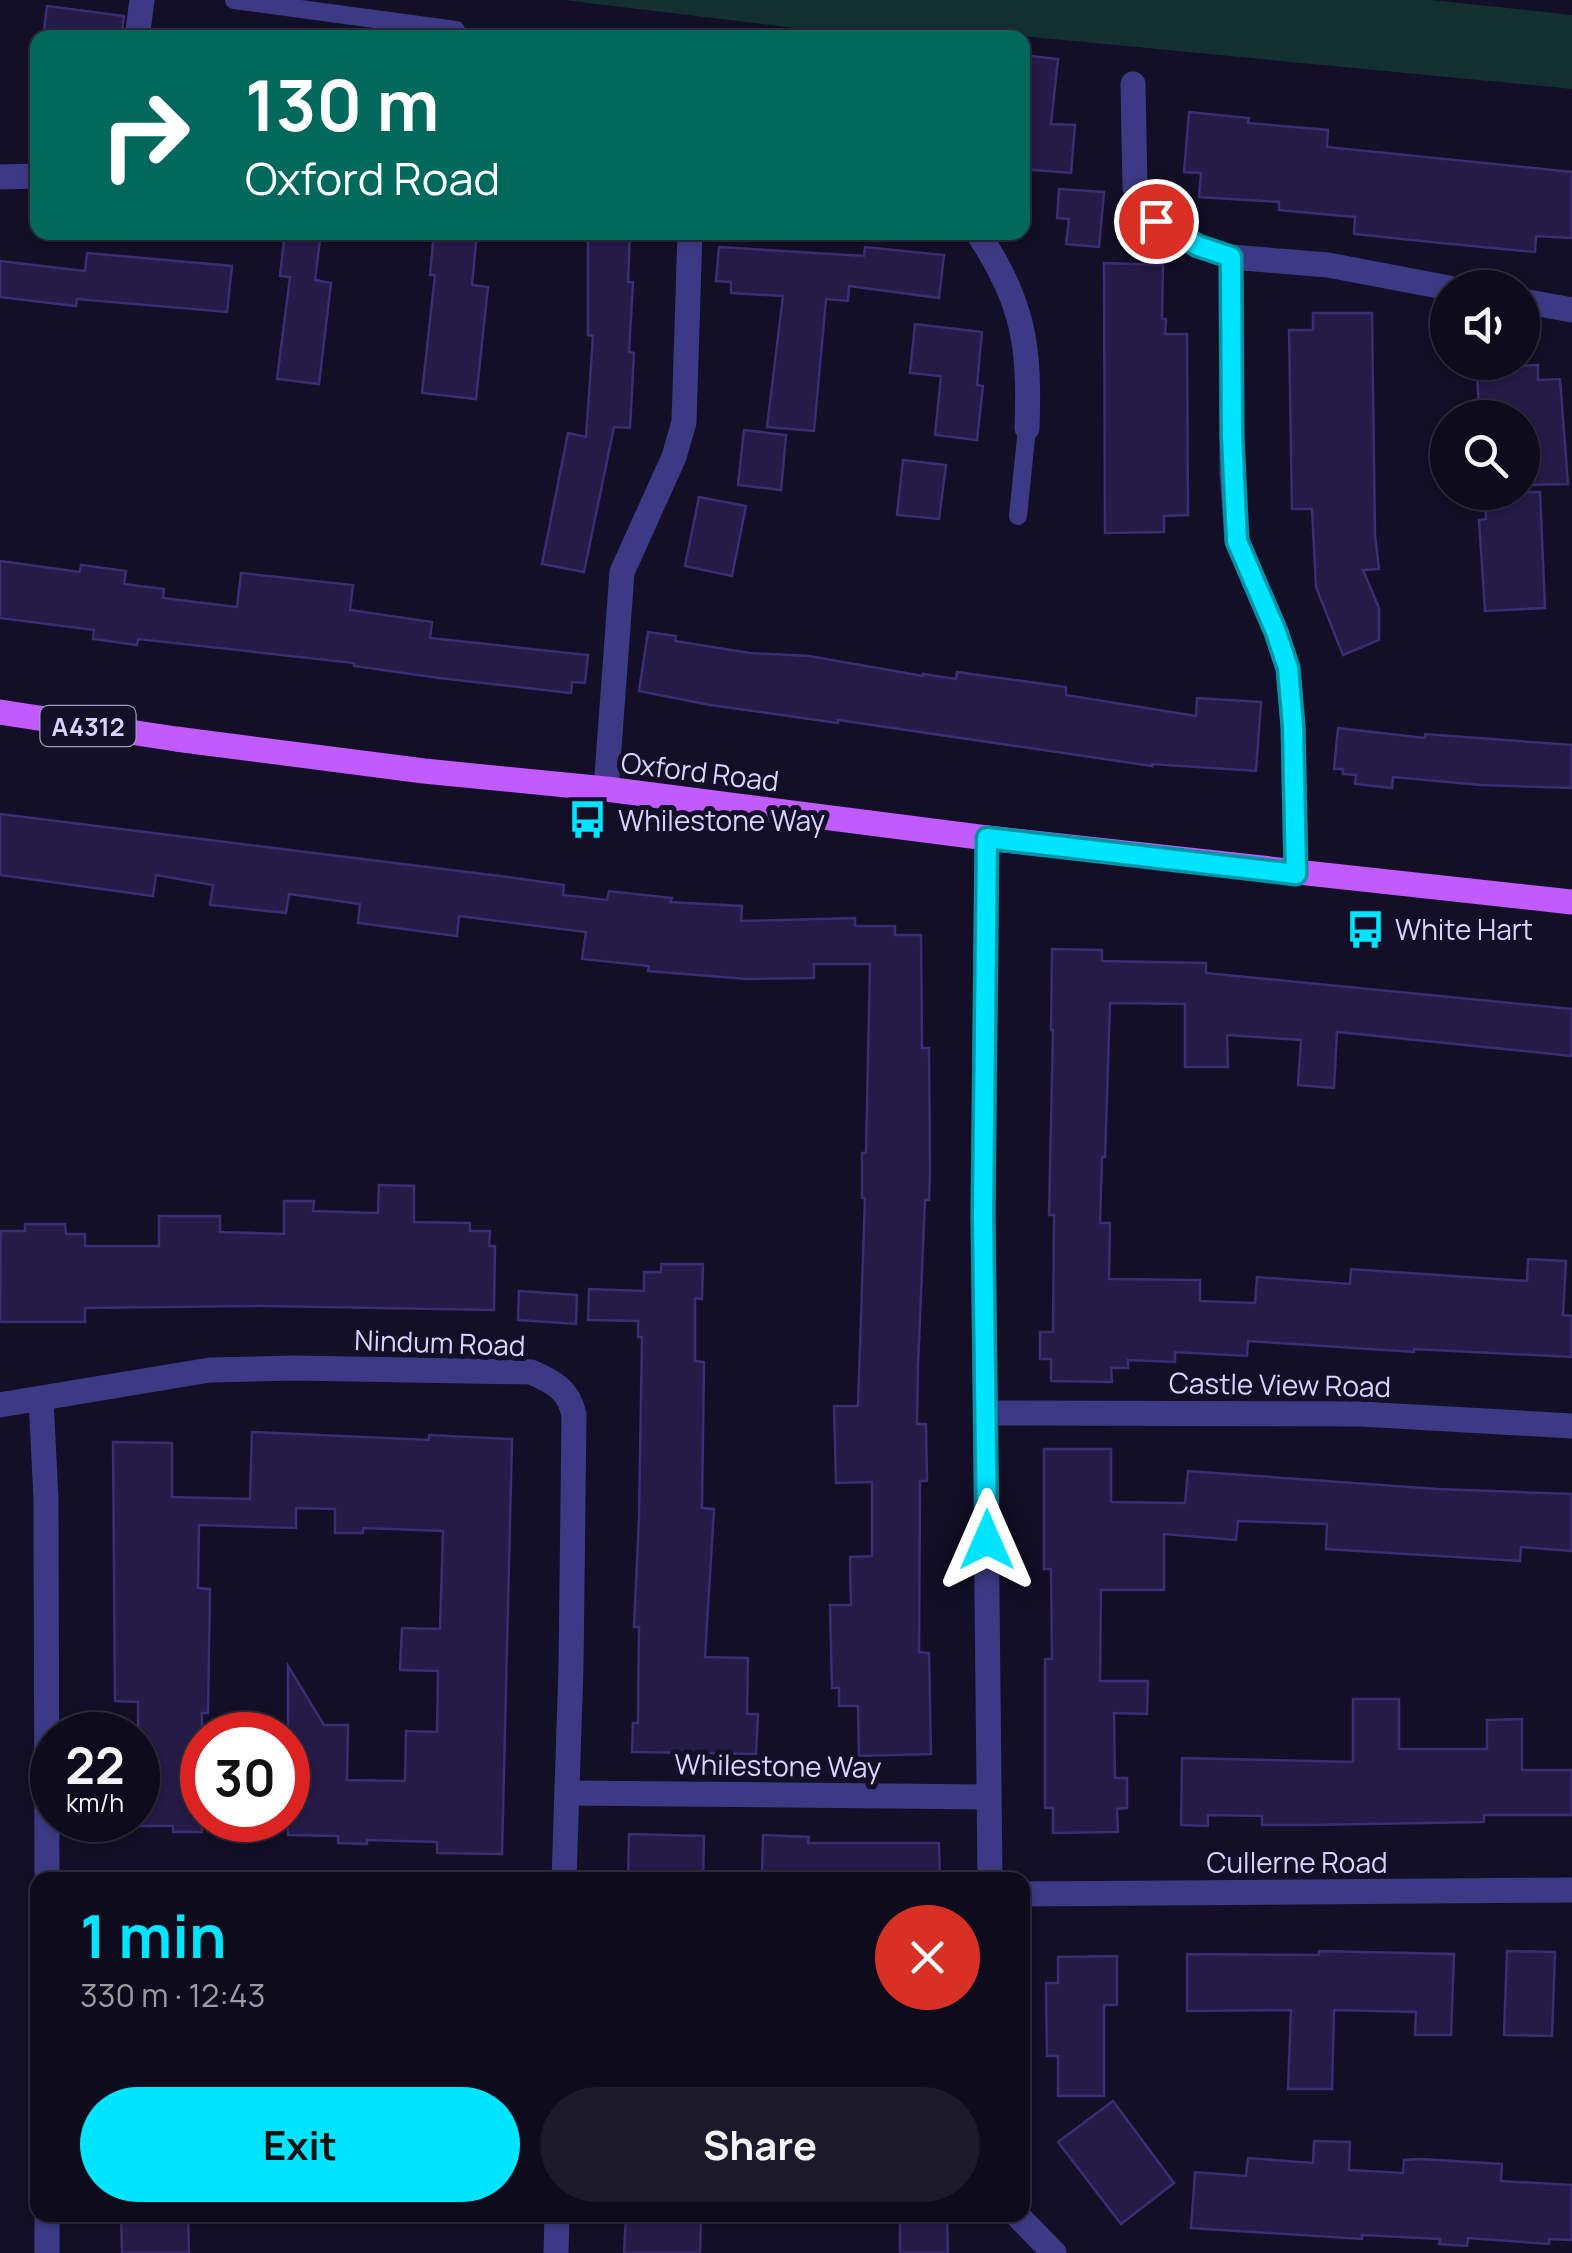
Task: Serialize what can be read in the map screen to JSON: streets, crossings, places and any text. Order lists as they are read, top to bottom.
{
  "streets": {
    "main road": ["A4312", "Oxford Road"],
    "street": [
      "Nindum Road",
      "Castle View Road",
      "Whilestone Way",
      "Cullerne Road"
    ]
  },
  "crossings": [
    ["Nindum Road", "Whilestone Way"]
  ],
  "places": {
    "bus stop": ["Whilestone Way", "White Hart"]
  },
  "page": {
    "turn": ["130 m", "Oxford Road"],
    "speed": "22 km/h",
    "limit": "30",
    "heading": ["1 min", "330 m · 12:43"],
    "buttons": ["Exit", "Share"]
  }
}
